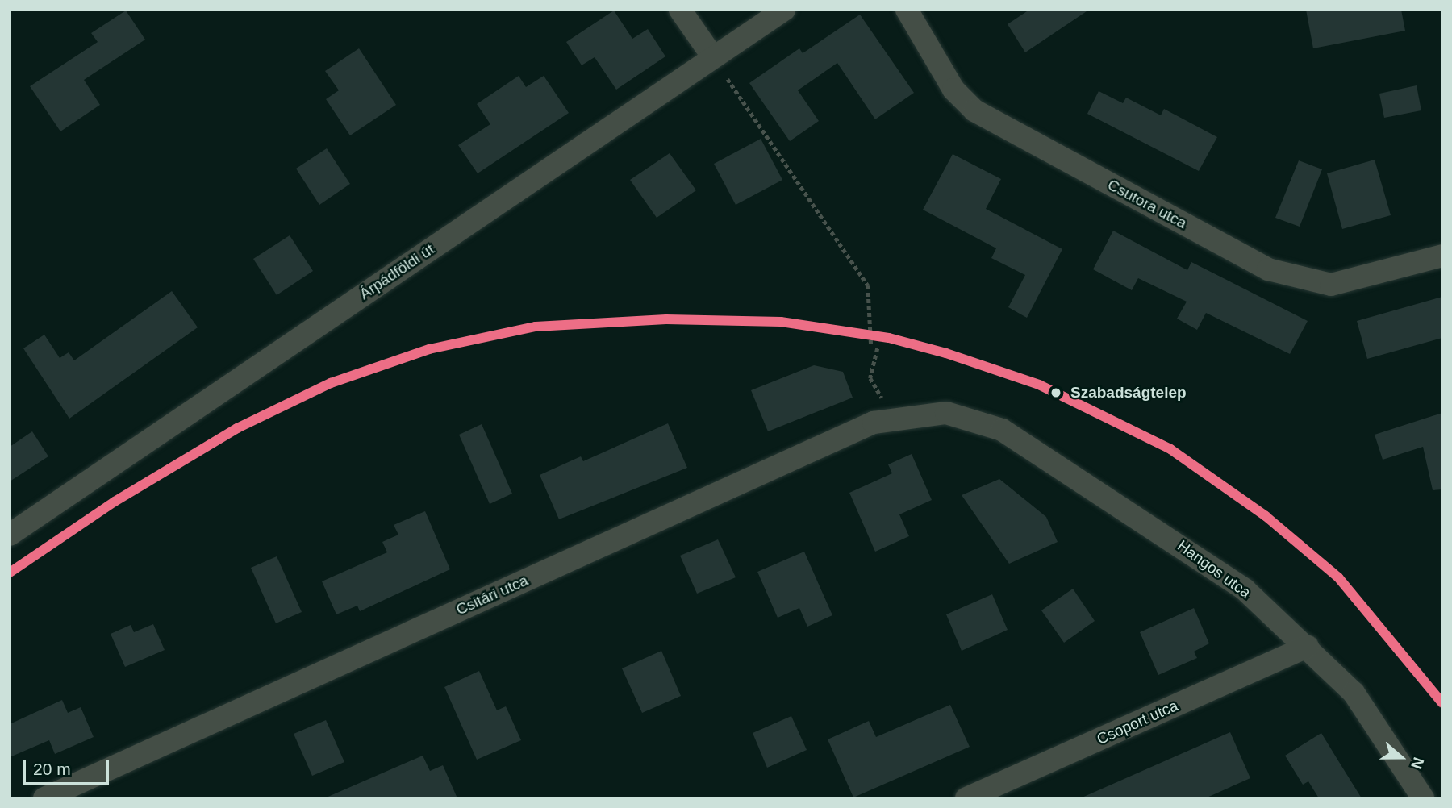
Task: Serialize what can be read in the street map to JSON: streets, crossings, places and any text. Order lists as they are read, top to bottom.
{
  "streets": {
    "street": [
      "Csutora utca",
      "Árpádföldi út",
      "Hangos utca",
      "Csitári utca",
      "Csoport utca"
    ]
  },
  "crossings": [
    ["Hangos utca", "Csitári utca"],
    ["Hangos utca", "Csoport utca"]
  ],
  "places": ["Szabadságtelep"],
  "scale_bar": "20 m",
  "north": "right"
}
